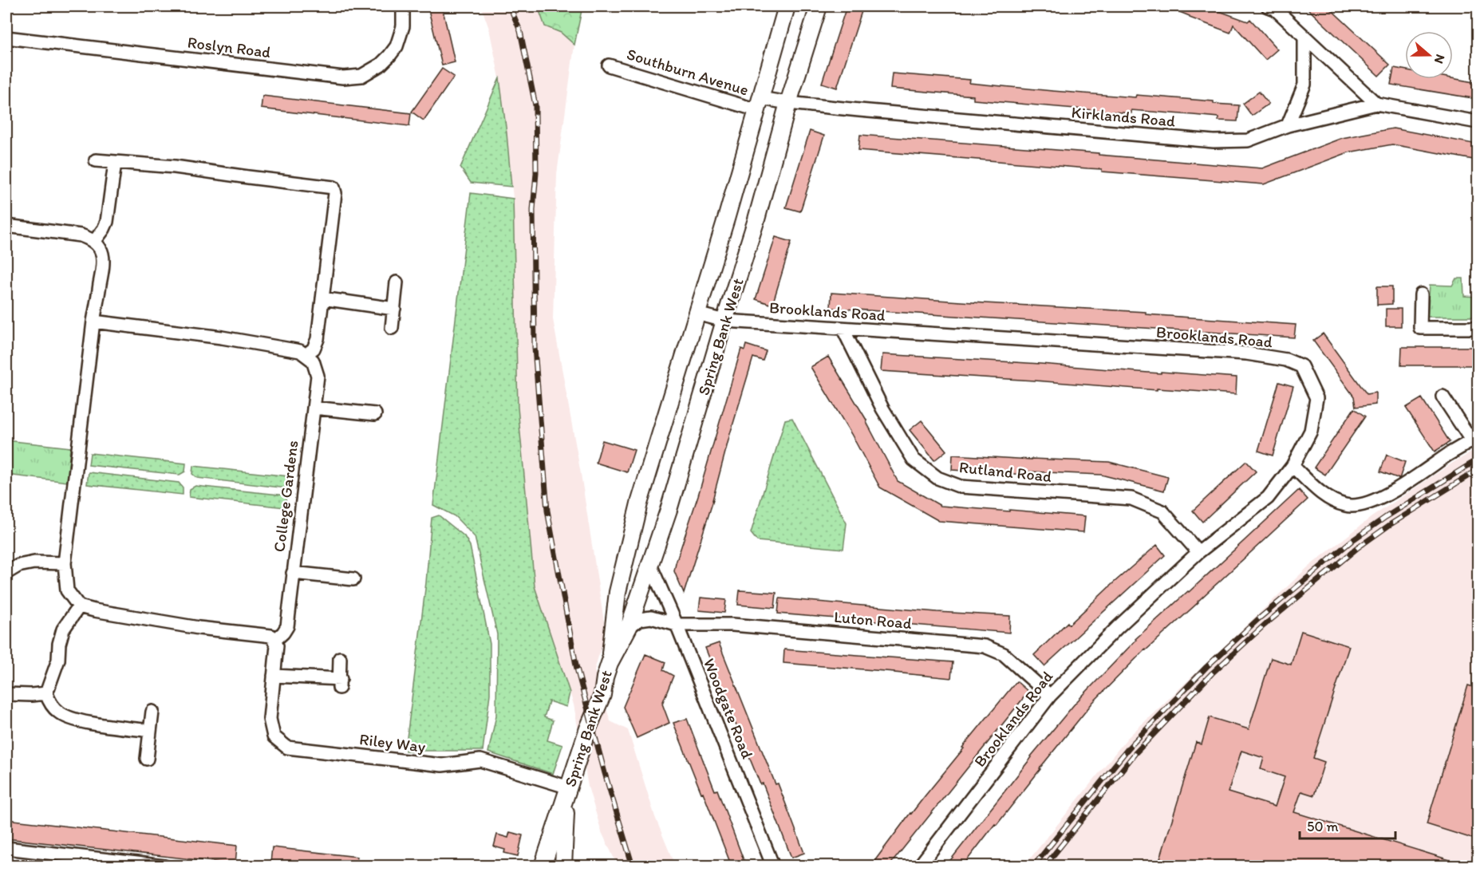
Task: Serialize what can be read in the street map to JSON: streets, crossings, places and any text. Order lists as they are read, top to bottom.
{
  "streets": {
    "street": [
      "Roslyn Road",
      "Southburn Avenue",
      "Kirklands Road",
      "Brooklands Road",
      "Spring Bank West",
      "Rutland Road",
      "College Gardens",
      "Luton Road",
      "Woodgate Road",
      "Riley Way"
    ]
  },
  "crossings": [
    ["Southburn Avenue", "Kirklands Road"],
    ["Southburn Avenue", "Spring Bank West"],
    ["Kirklands Road", "Spring Bank West"],
    ["Brooklands Road", "Spring Bank West"],
    ["Brooklands Road", "Rutland Road"],
    ["Brooklands Road", "Luton Road"],
    ["Spring Bank West", "Luton Road"],
    ["Spring Bank West", "Woodgate Road"],
    ["Spring Bank West", "Riley Way"],
    ["College Gardens", "Riley Way"],
    ["Luton Road", "Woodgate Road"]
  ],
  "scale_bar": "50 m",
  "north": "right"
}
